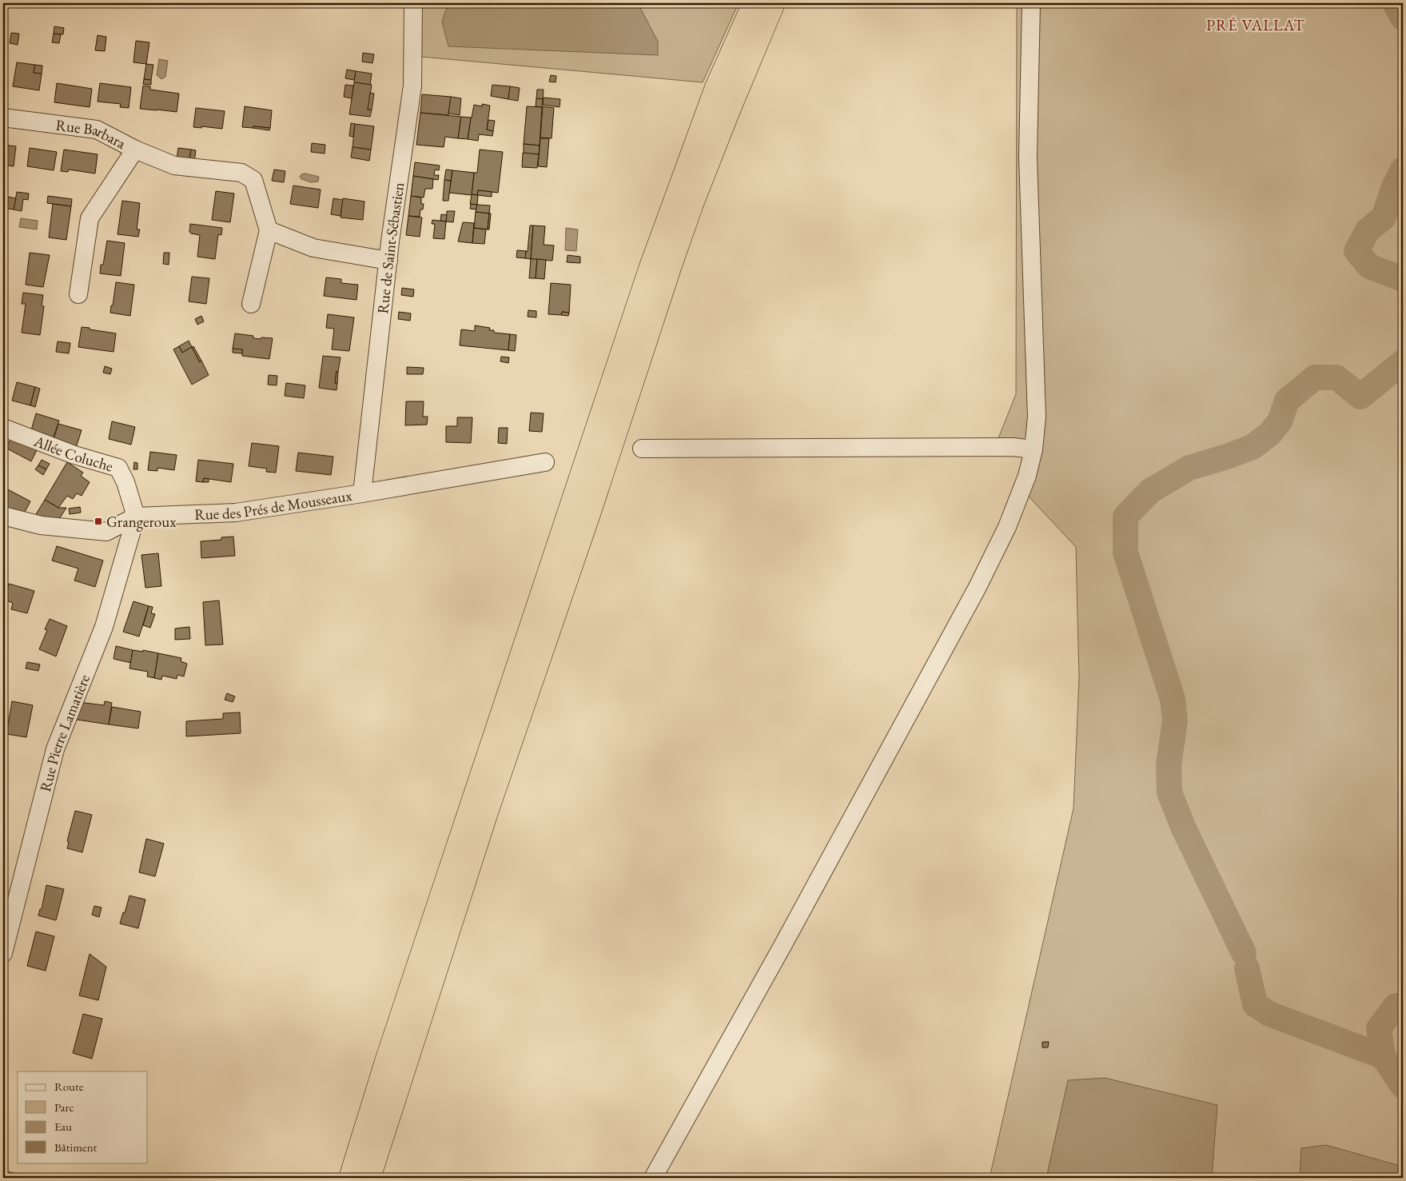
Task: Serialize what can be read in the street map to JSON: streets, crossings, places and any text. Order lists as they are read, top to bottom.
{
  "streets": {
    "street": [
      "Rue Barbara",
      "Rue de Saint-Sébastien",
      "Allée Coluche",
      "Rue des Prés de Mousseaux",
      "Rue Pierre Lamatière"
    ]
  },
  "crossings": [
    ["Rue de Saint-Sébastien", "Rue des Prés de Mousseaux"],
    ["Allée Coluche", "Rue des Prés de Mousseaux"],
    ["Allée Coluche", "Rue Pierre Lamatière"],
    ["Rue des Prés de Mousseaux", "Rue Pierre Lamatière"]
  ],
  "districts": ["PRÉ VALLAT"],
  "places": {
    "transit": ["Grangeroux"]
  },
  "legend": [
    "Route",
    "Parc",
    "Eau",
    "Bâtiment"
  ]
}
